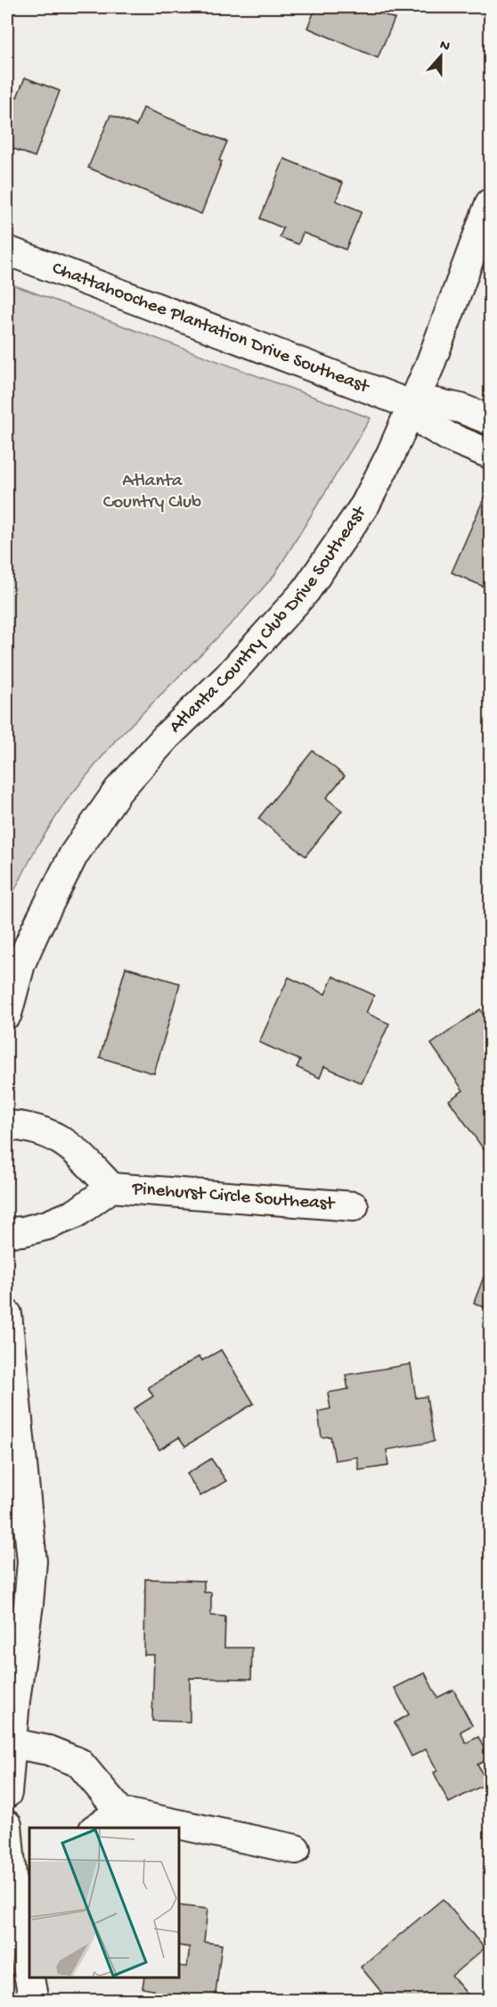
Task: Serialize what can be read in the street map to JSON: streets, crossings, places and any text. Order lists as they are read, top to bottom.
{
  "streets": {
    "street": ["Chattahoochee Plantation Drive Southeast", "Atlanta Country Club Drive Southeast", "Pinehurst Circle Southeast"]
  },
  "crossings": [
    ["Chattahoochee Plantation Drive Southeast", "Atlanta Country Club Drive Southeast"]
  ],
  "parks": ["Atlanta Country Club"],
  "north": "top"
}
